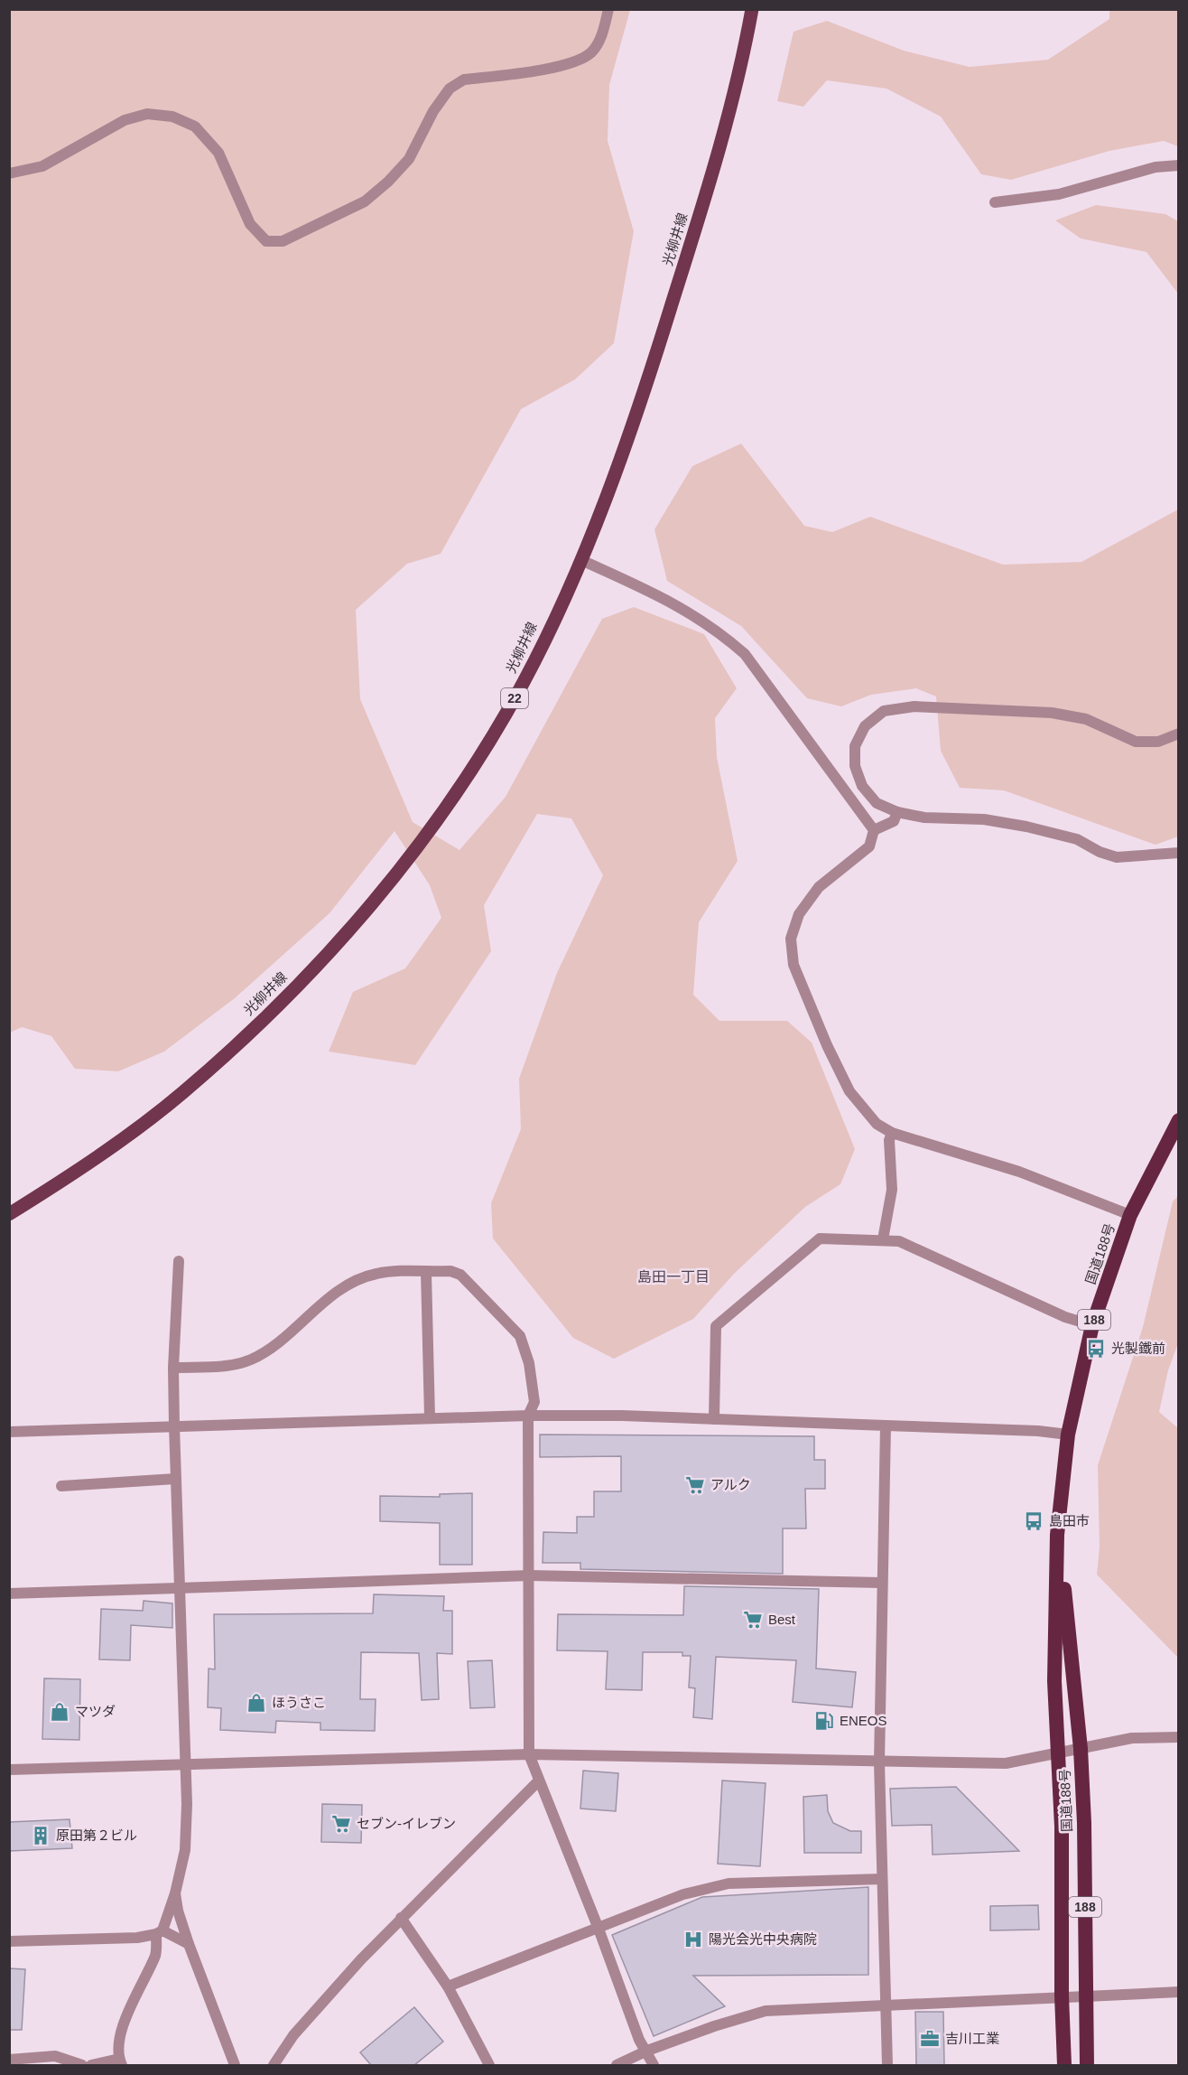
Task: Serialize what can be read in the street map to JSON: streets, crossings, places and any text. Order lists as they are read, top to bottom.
{
  "streets": {
    "highway": ["国道188号", "188"],
    "main road": ["光柳井線", "22"]
  },
  "districts": ["島田一丁目"],
  "places": {
    "bus stop": ["光製鐵前", "島田市"],
    "supermarket": ["アルク", "Best", "セブン-イレブン"],
    "shop": ["ほうさこ", "マツダ"],
    "fuel station": ["ENEOS"],
    "building": ["原田第２ビル"],
    "hospital": ["陽光会光中央病院"],
    "office": ["吉川工業"]
  }
}
